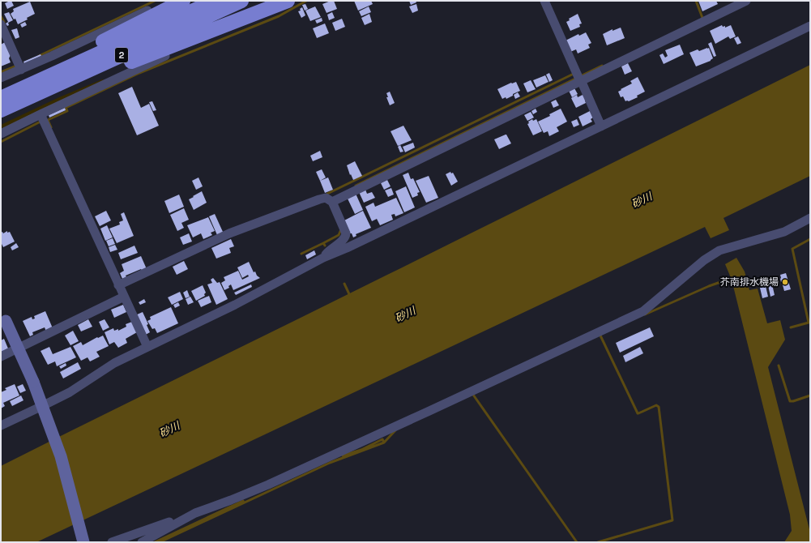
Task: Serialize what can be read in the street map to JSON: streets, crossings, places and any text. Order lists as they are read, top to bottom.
{
  "streets": {
    "highway": ["2"]
  },
  "water": ["砂川"],
  "places": ["芥南排水機場"]
}
